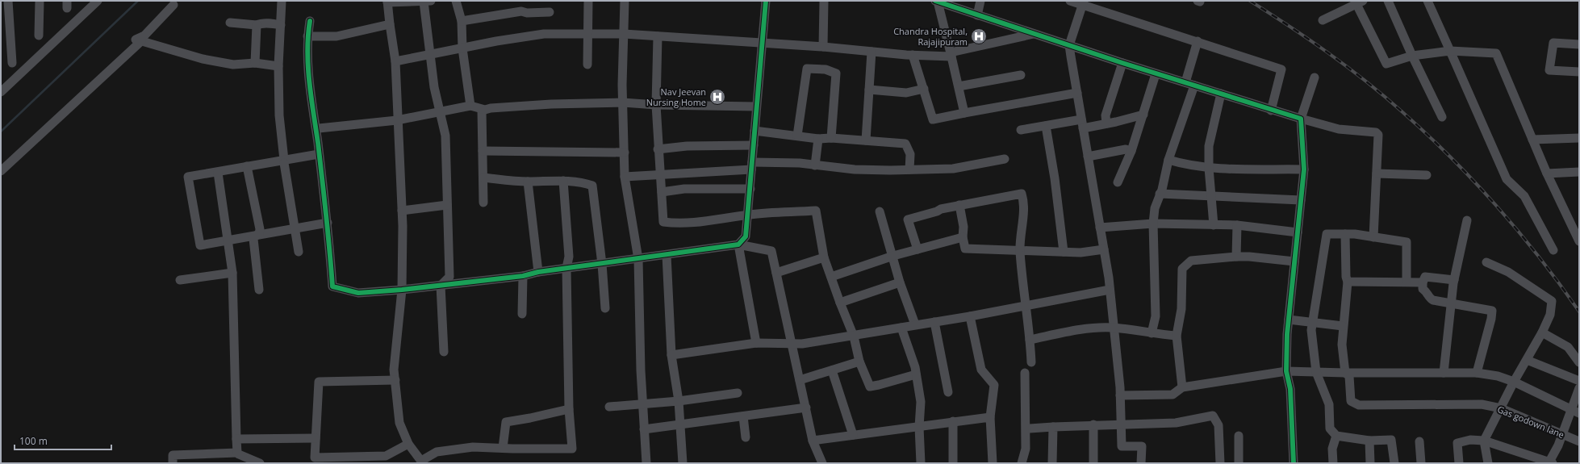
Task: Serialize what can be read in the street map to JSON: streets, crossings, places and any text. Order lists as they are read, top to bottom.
{
  "streets": {
    "street": ["Gas godown lane"]
  },
  "places": {
    "hospital": ["Chandra Hospital, Rajajipuram", "Nav Jeevan Nursing Home"]
  },
  "scale_bar": "100 m"
}
